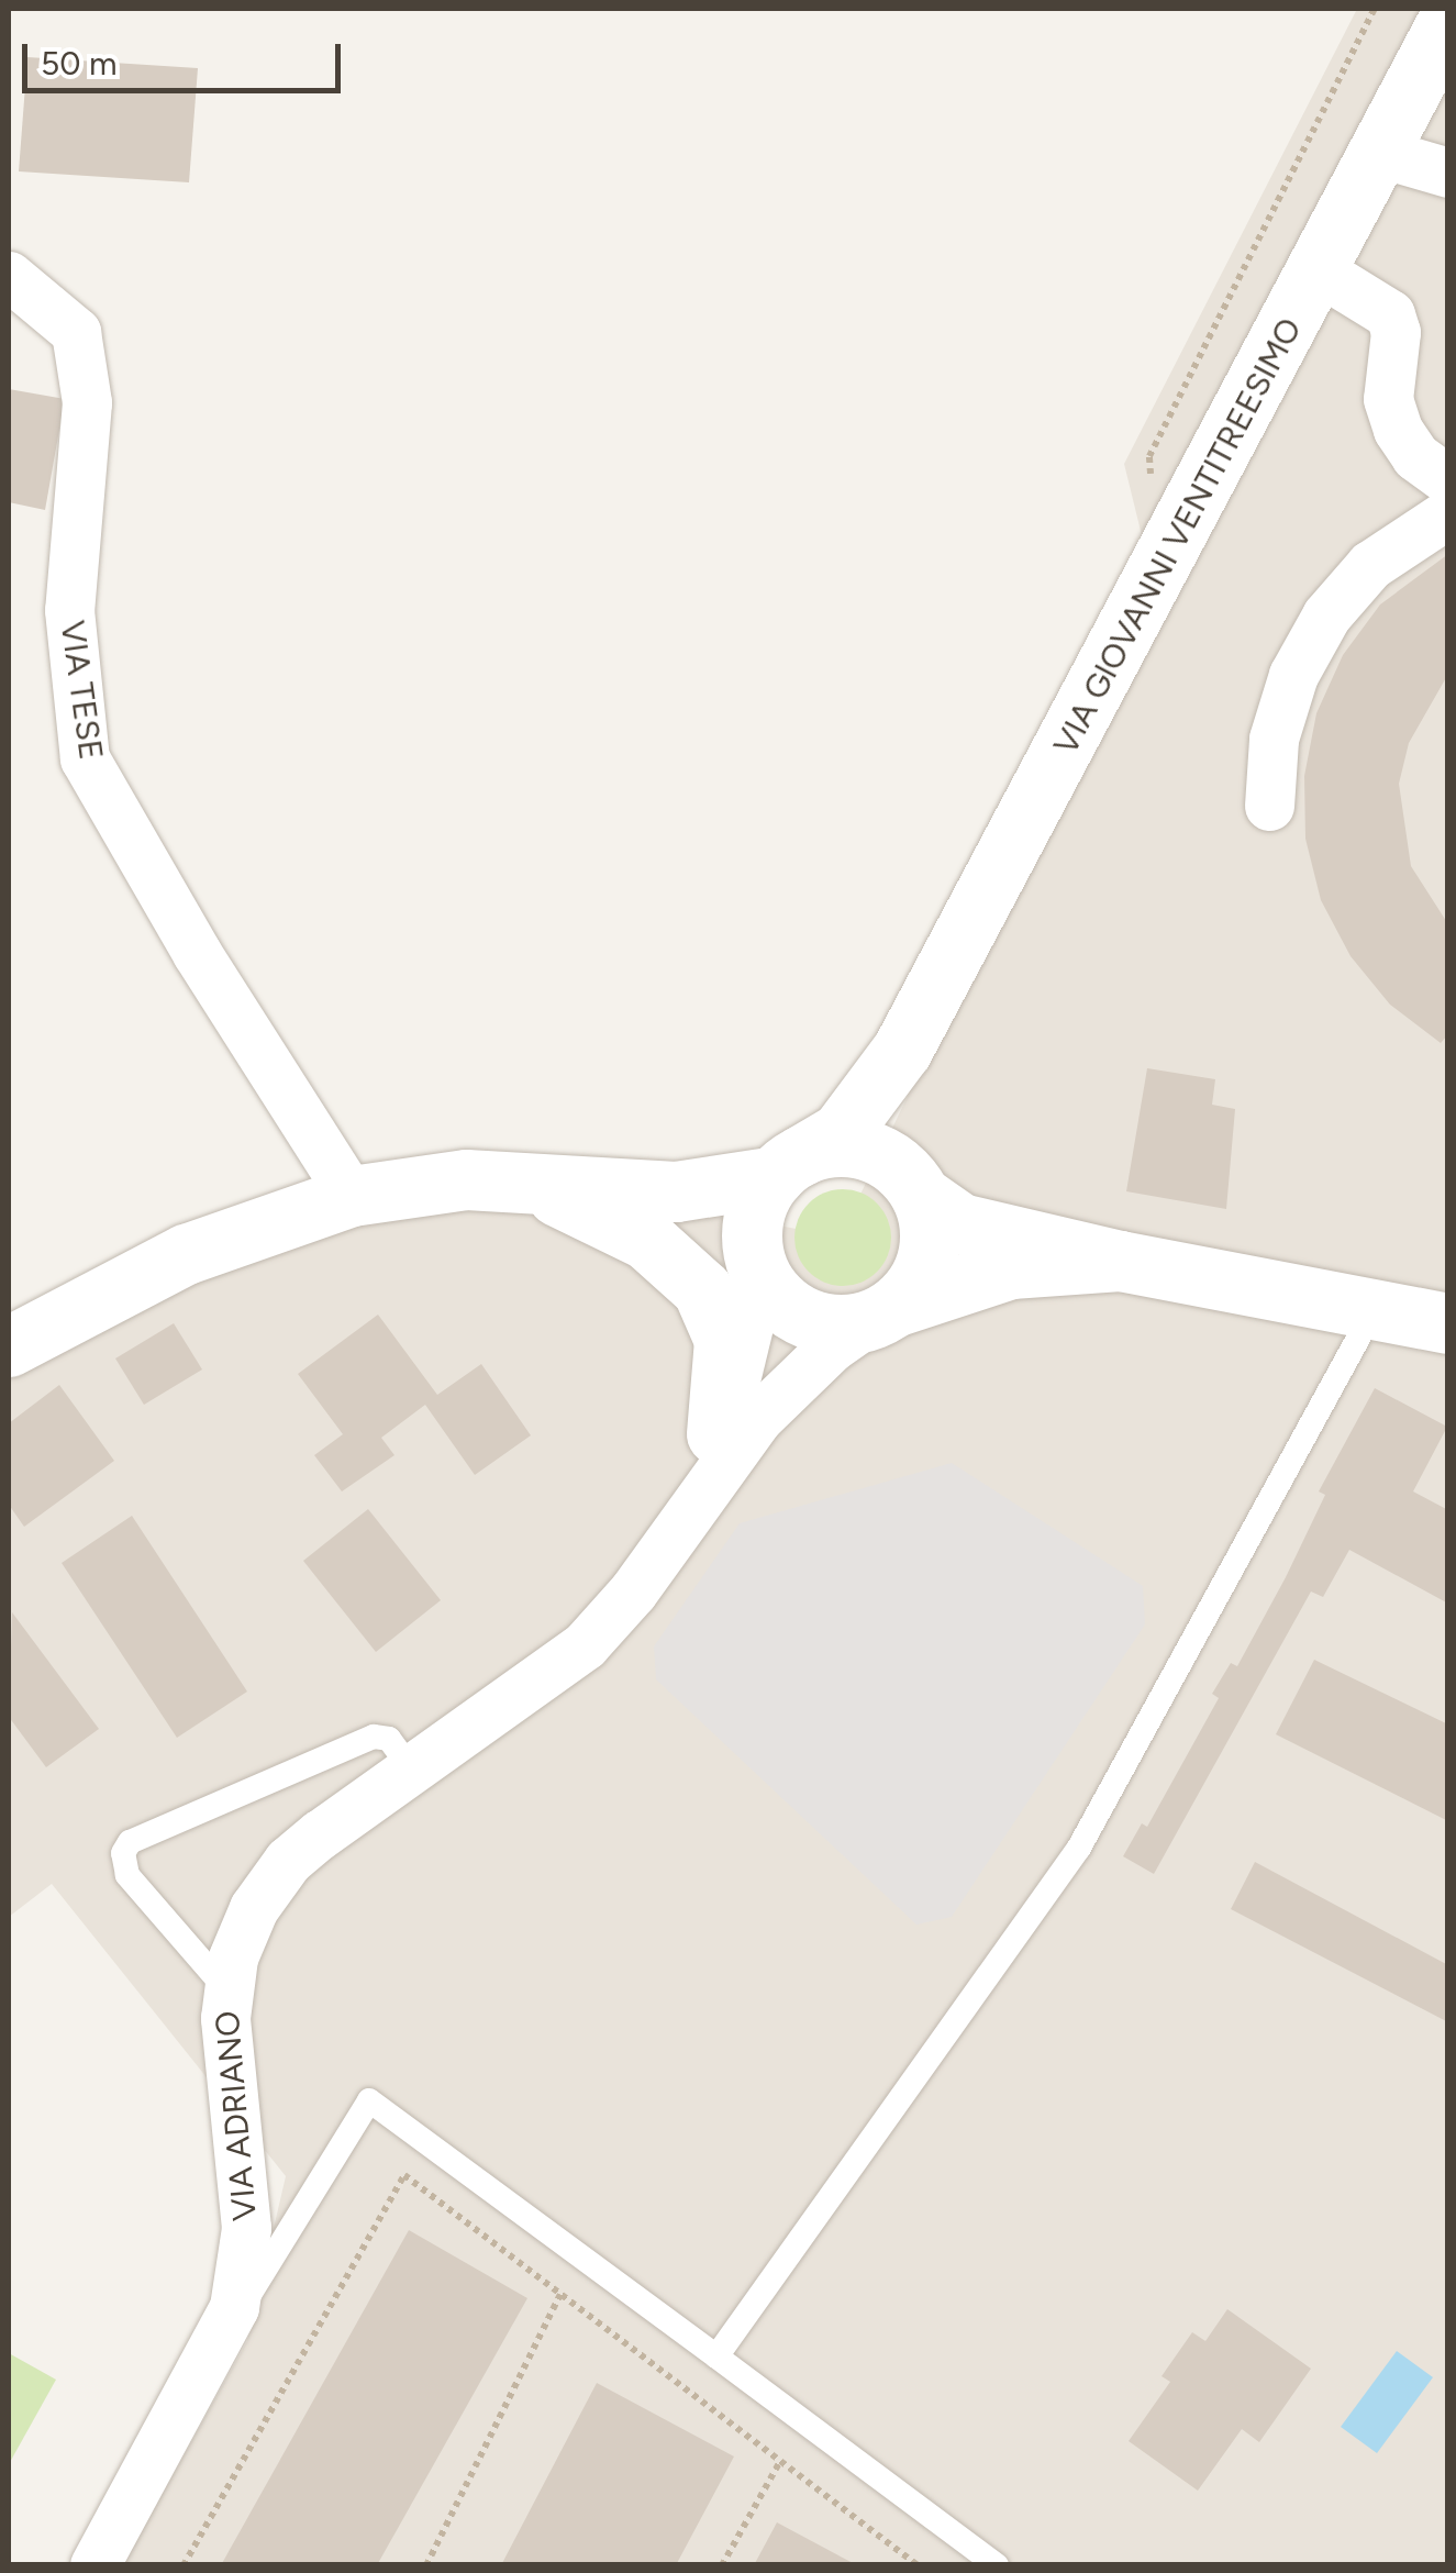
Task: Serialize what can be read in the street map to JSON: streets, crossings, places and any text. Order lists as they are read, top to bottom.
{
  "streets": {
    "street": ["VIA GIOVANNI VENTITREESIMO", "VIA TESE", "VIA ADRIANO"]
  },
  "crossings": [
    ["VIA GIOVANNI VENTITREESIMO", "VIA ADRIANO"]
  ],
  "scale_bar": "50 m"
}
